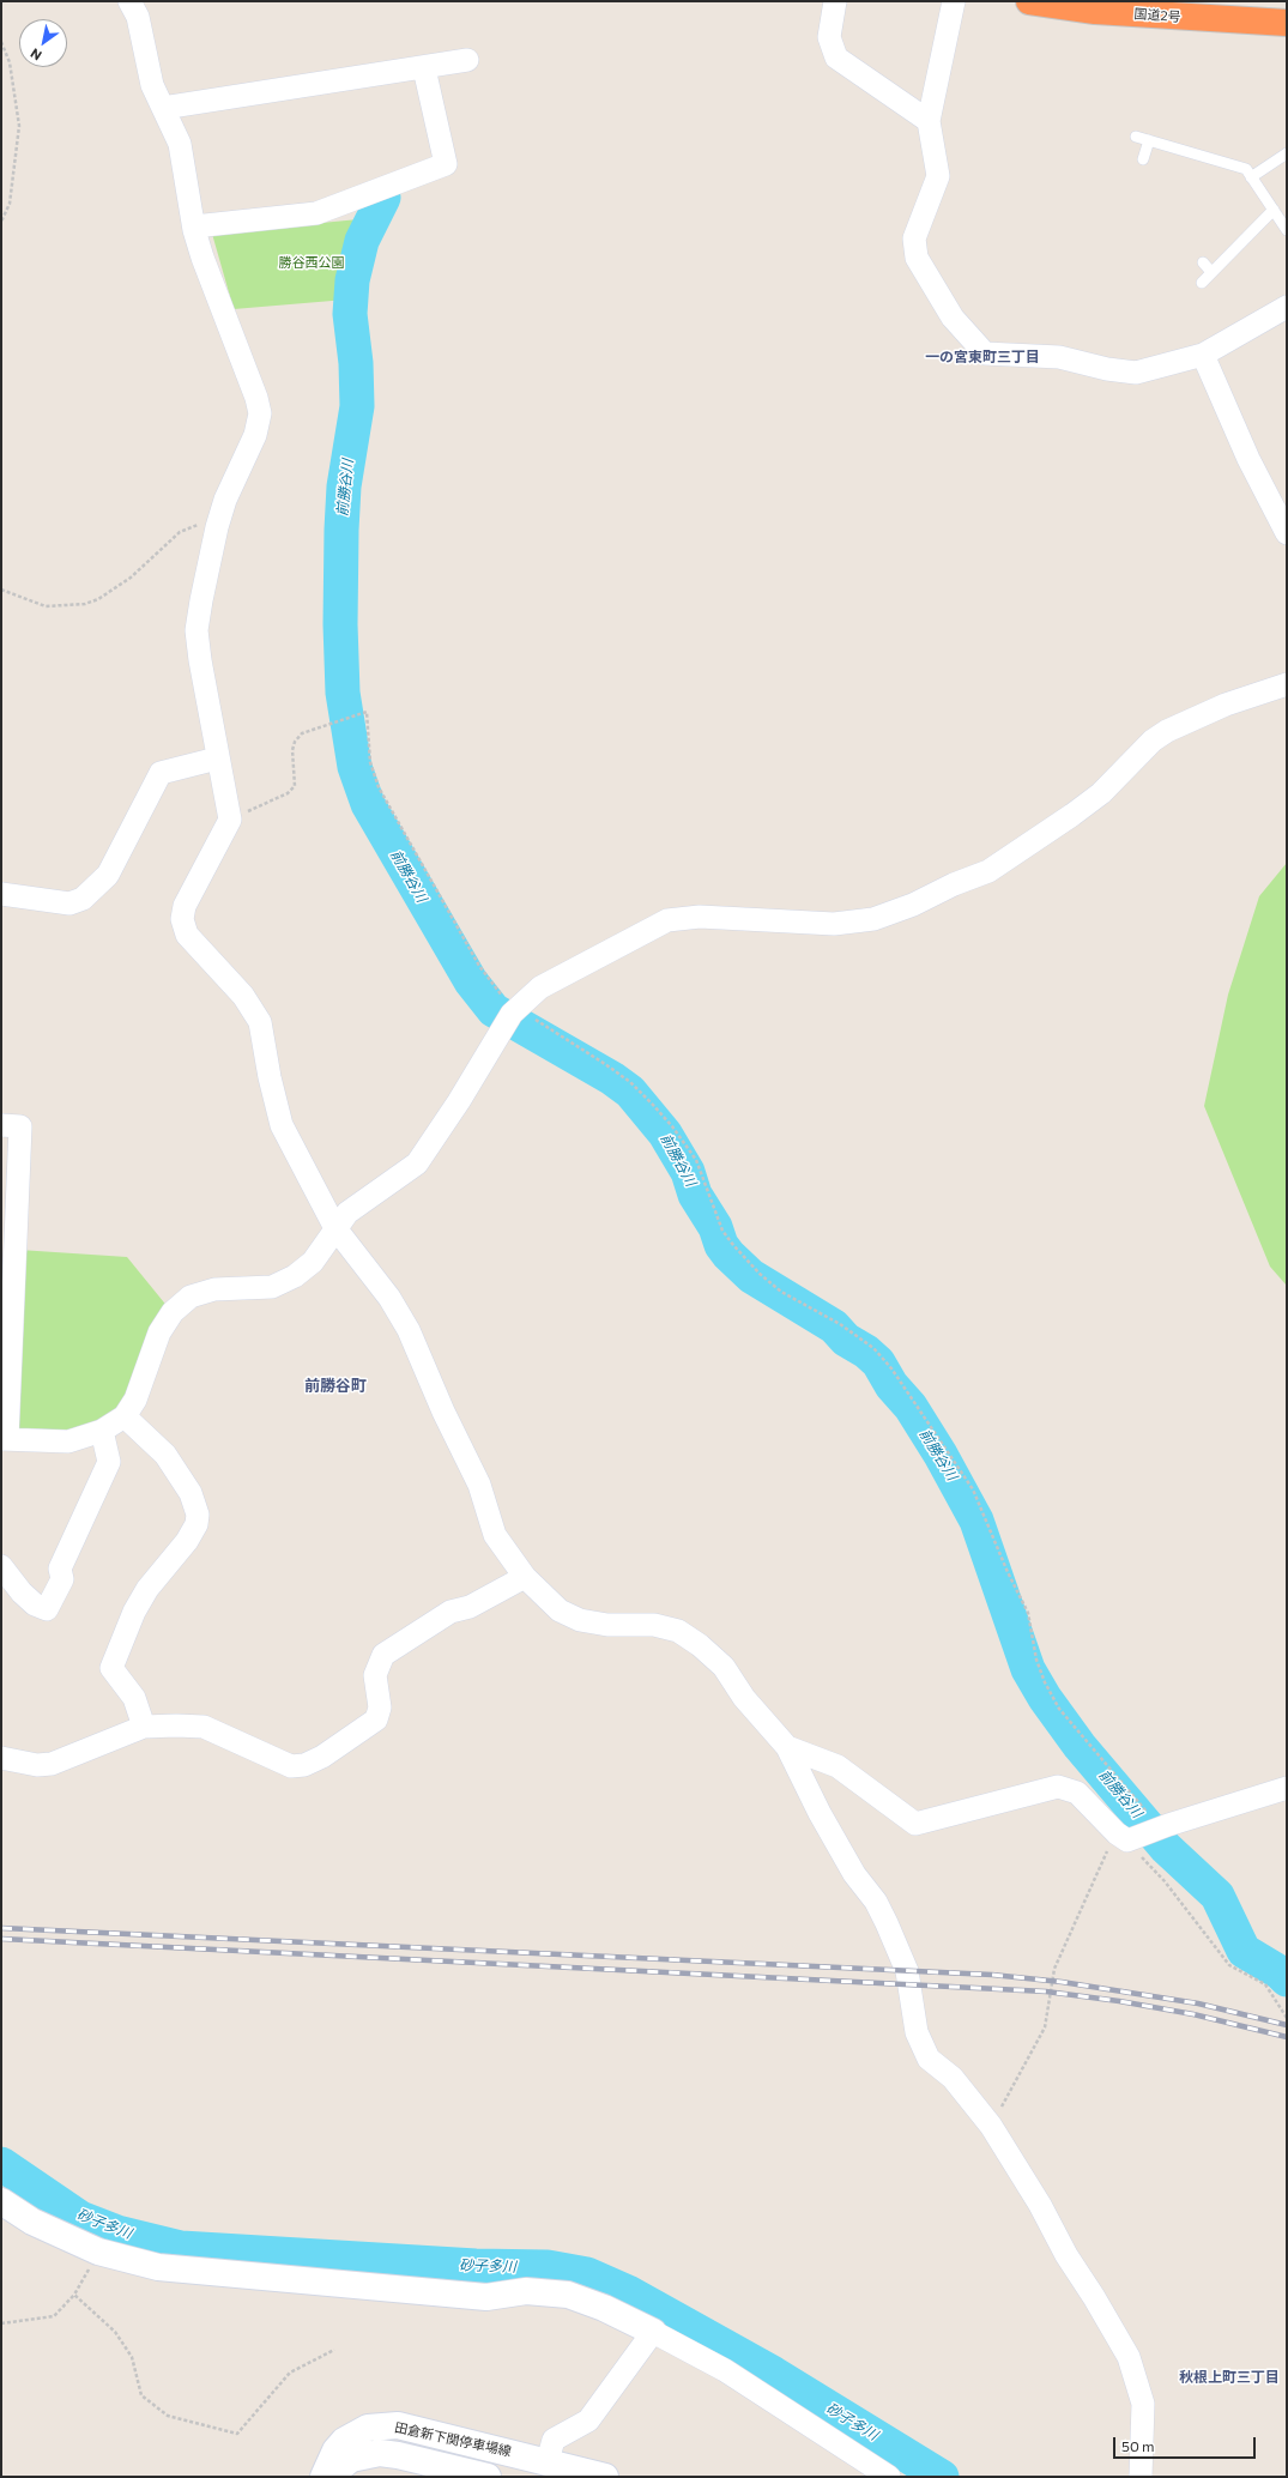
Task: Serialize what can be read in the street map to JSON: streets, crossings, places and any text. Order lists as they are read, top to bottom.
{
  "streets": {
    "highway": ["国道2号"],
    "street": ["田倉新下関停車場線"]
  },
  "districts": ["一の宮東町三丁目", "前勝谷町", "秋根上町三丁目"],
  "water": ["前勝谷川", "砂子多川"],
  "parks": ["勝谷西公園"],
  "scale_bar": "50 m",
  "north": "bottom left"
}
